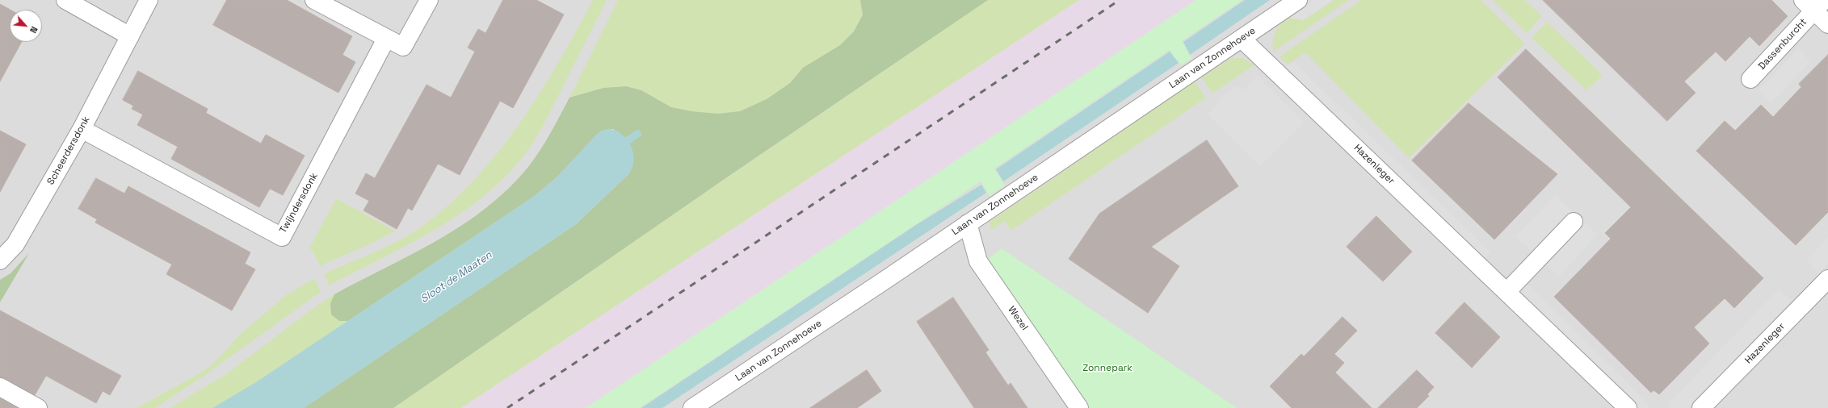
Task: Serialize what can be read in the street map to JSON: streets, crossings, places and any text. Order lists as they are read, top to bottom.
{
  "streets": {
    "street": [
      "Dassenburcht",
      "Laan van Zonnehoeve",
      "Scheerdersdonk",
      "Hazenleger",
      "Twijndersdonk",
      "Wezel"
    ]
  },
  "crossings": [
    ["Laan van Zonnehoeve", "Hazenleger"],
    ["Laan van Zonnehoeve", "Wezel"],
    ["Scheerdersdonk", "Twijndersdonk"]
  ],
  "water": ["Sloot de Maaten"],
  "parks": ["Zonnepark"],
  "north": "bottom right"
}
